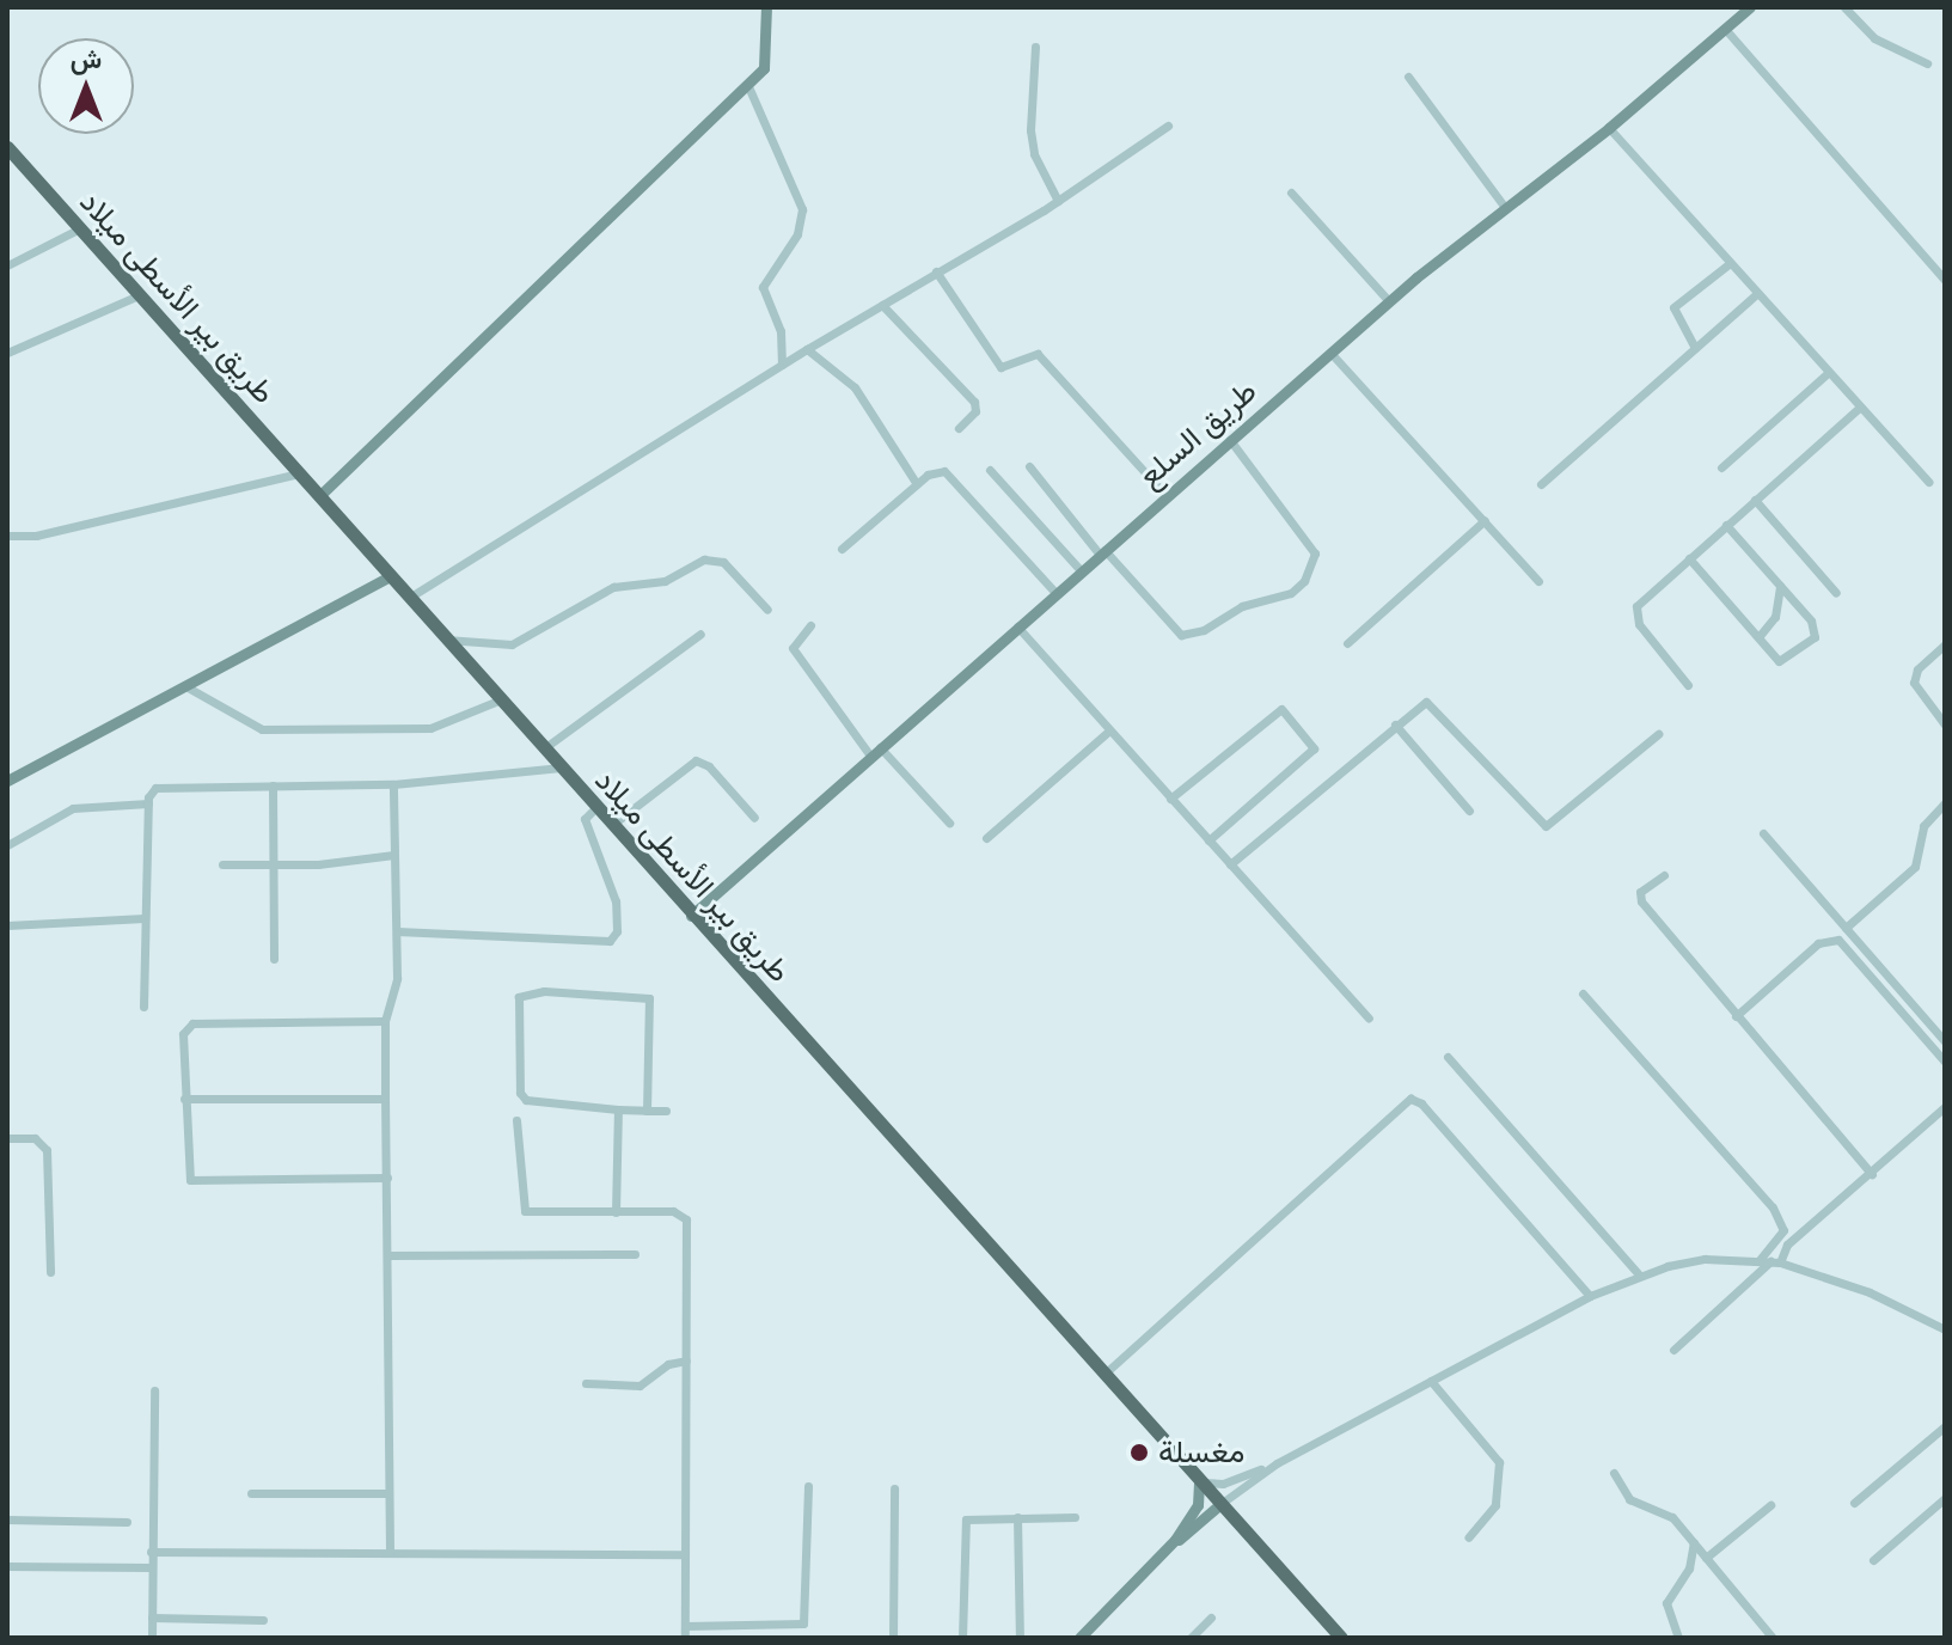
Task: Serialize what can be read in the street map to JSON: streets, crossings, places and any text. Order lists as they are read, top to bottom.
{
  "streets": {
    "main road": ["طريق بير الأسطى ميلاد"],
    "street": ["طريق السلع"]
  },
  "crossings": [
    ["طريق بير الأسطى ميلاد", "طريق السلع"]
  ],
  "places": ["مغسلة"],
  "north": "top"
}
